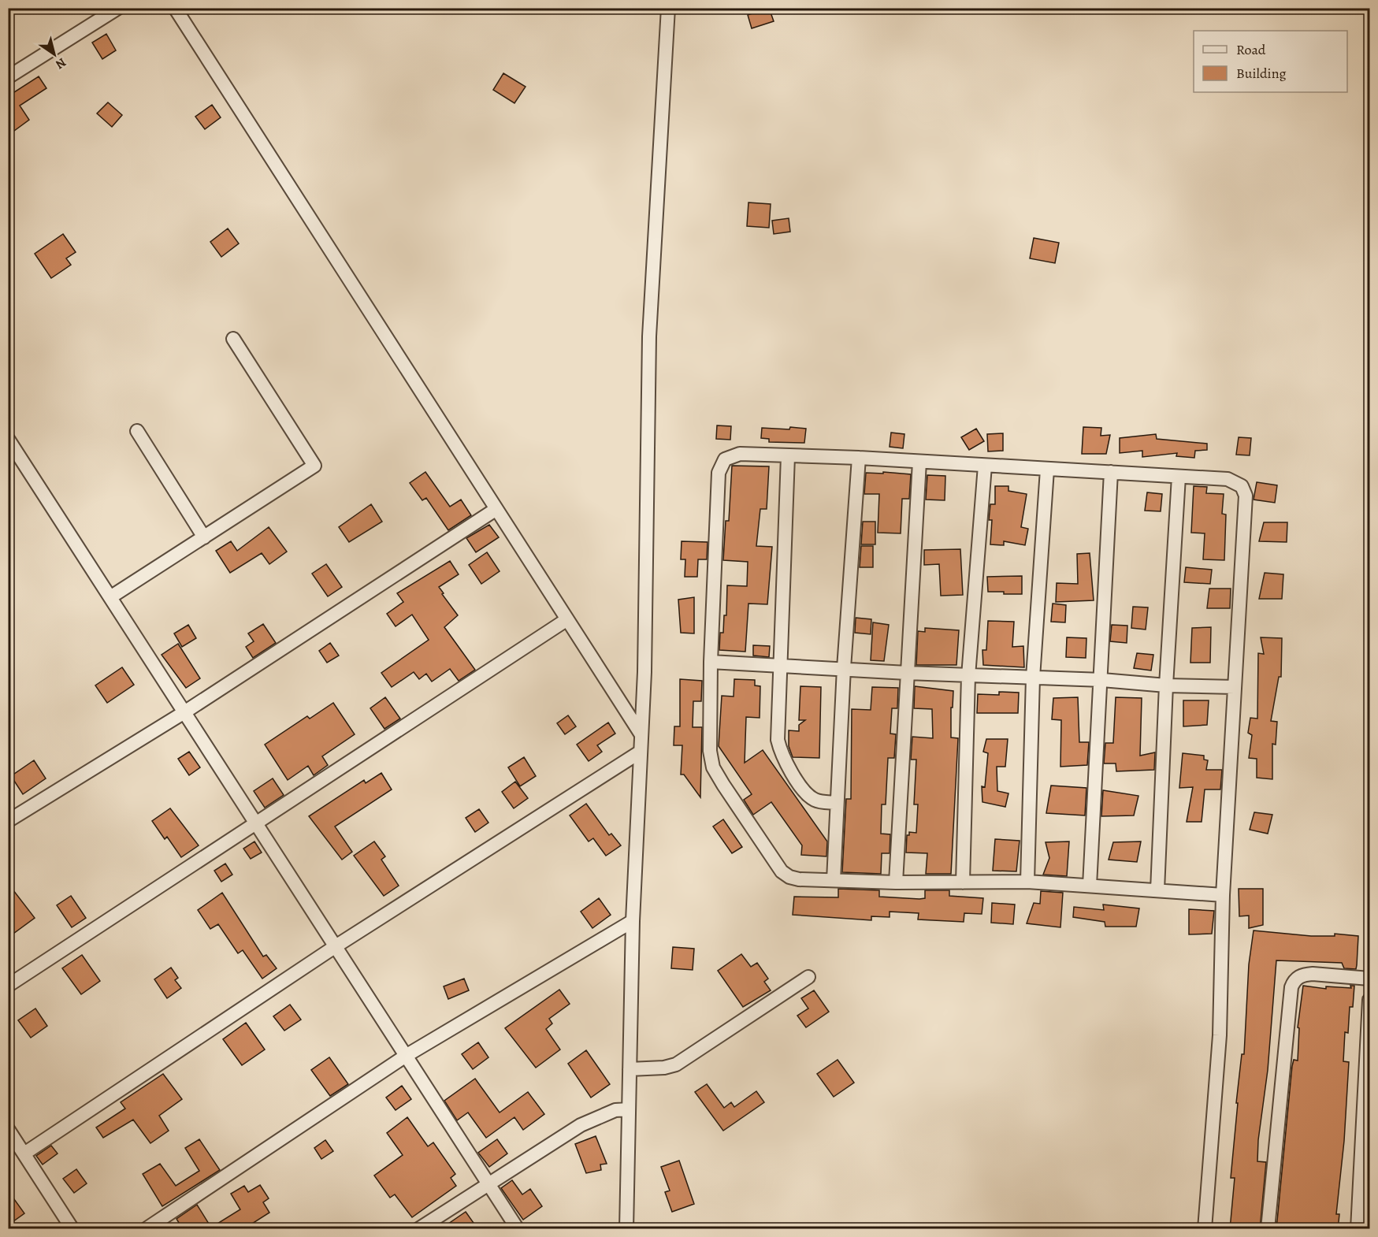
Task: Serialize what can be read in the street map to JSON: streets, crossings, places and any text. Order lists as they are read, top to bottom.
{
  "legend": ["Road", "Building"],
  "north": "bottom right"
}
